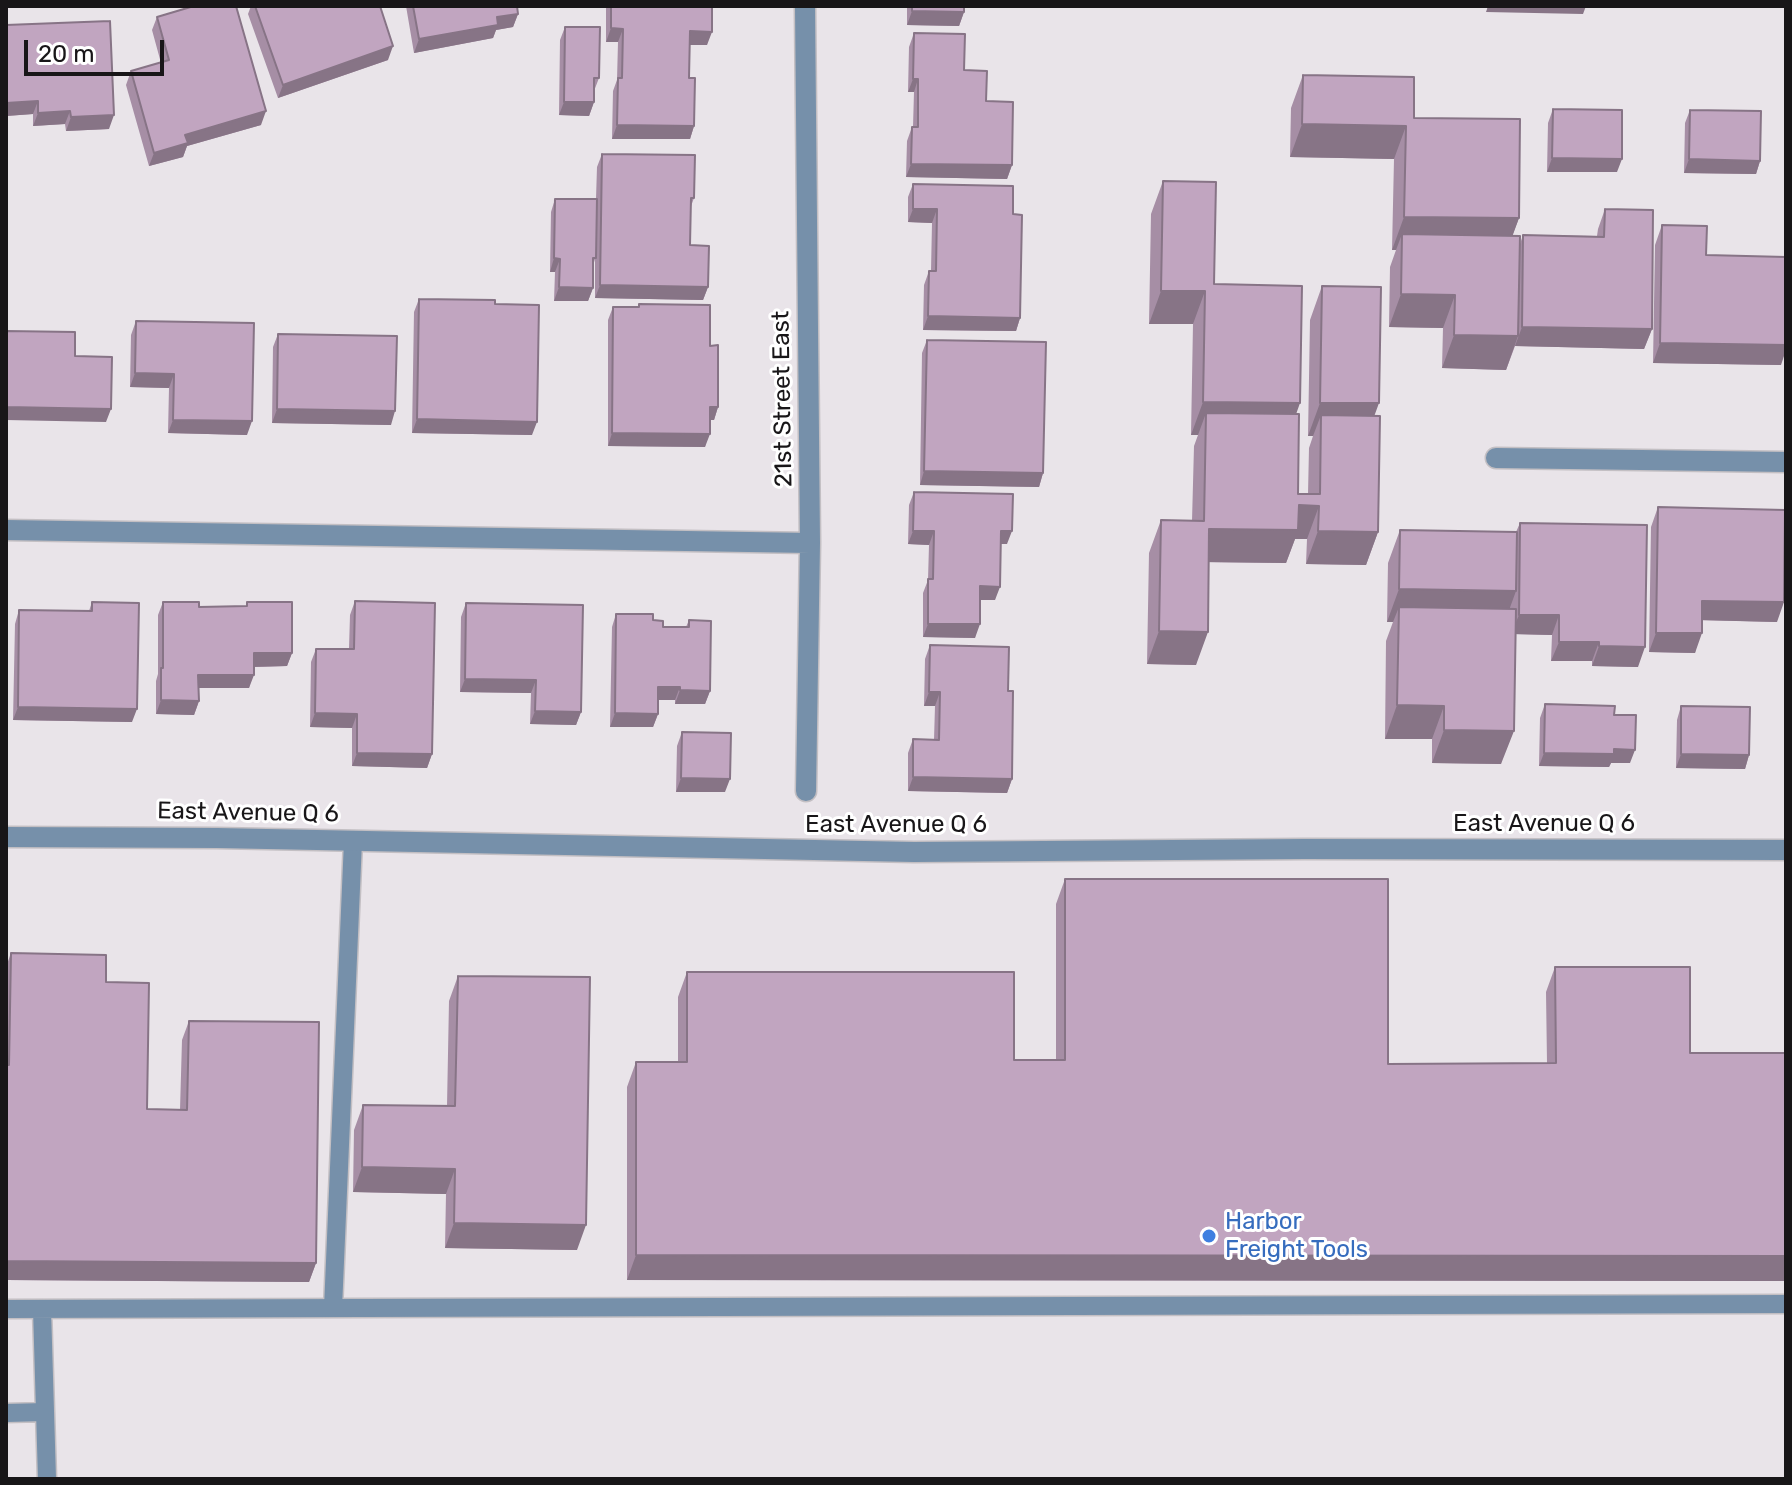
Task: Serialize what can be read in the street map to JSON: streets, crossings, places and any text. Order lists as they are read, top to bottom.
{
  "streets": {
    "street": ["21st Street East", "East Avenue Q 6"]
  },
  "places": ["Harbor Freight Tools"],
  "scale_bar": "20 m"
}
